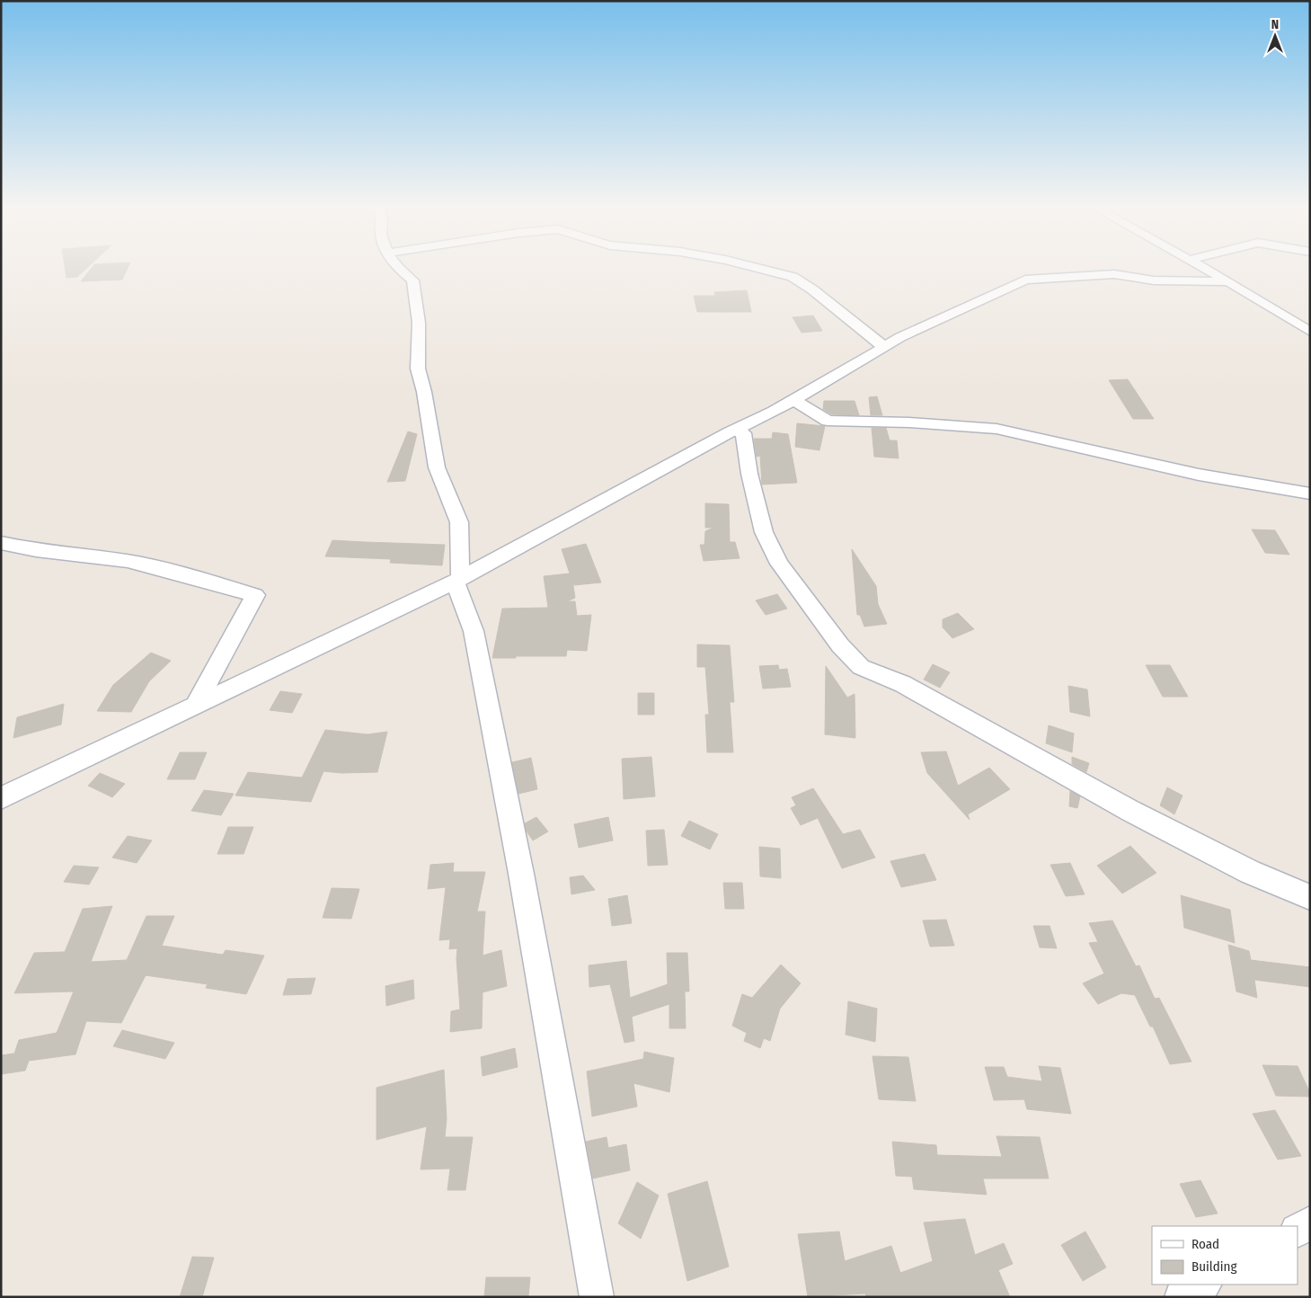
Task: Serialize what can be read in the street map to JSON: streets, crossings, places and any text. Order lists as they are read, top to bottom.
{
  "legend": ["Road", "Building"],
  "north": "top"
}
